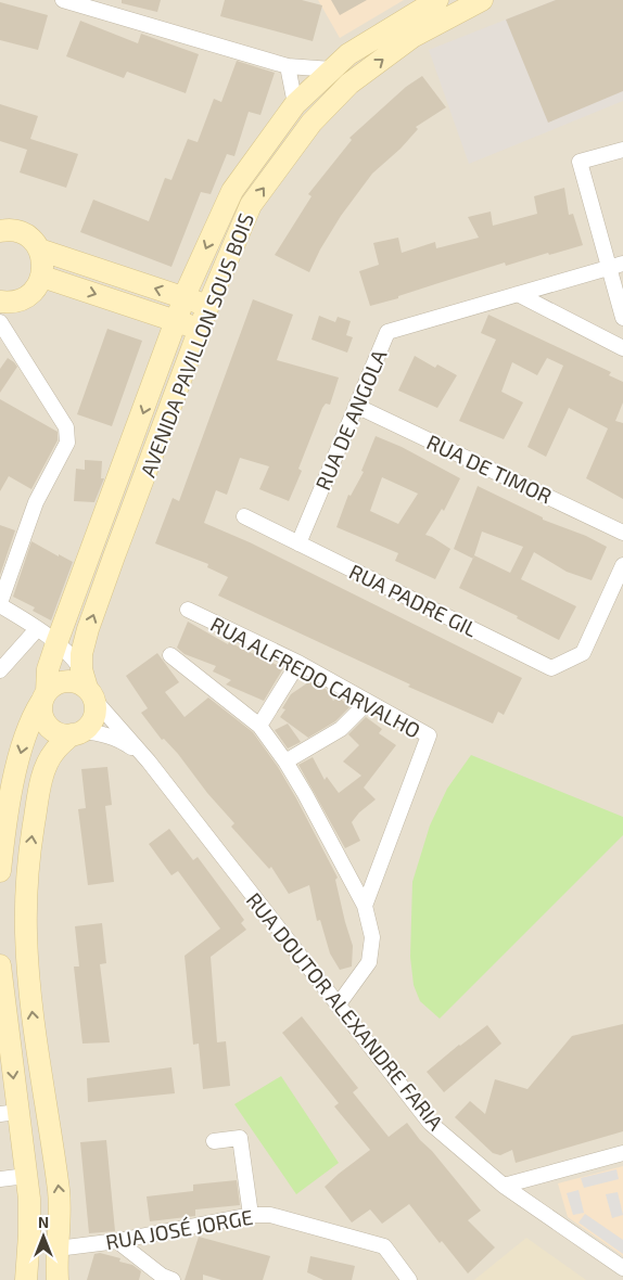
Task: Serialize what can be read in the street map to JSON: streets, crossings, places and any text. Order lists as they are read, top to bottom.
{
  "streets": {
    "street": [
      "AVENIDA PAVILLON SOUS BOIS",
      "RUA DE ANGOLA",
      "RUA DE TIMOR",
      "RUA PADRE GIL",
      "RUA ALFREDO CARVALHO",
      "RUA DOUTOR ALEXANDRE FARIA",
      "RUA JOSÉ JORGE"
    ]
  },
  "crossings": [
    ["RUA DE ANGOLA", "RUA DE TIMOR"],
    ["RUA DE ANGOLA", "RUA PADRE GIL"]
  ],
  "north": "top"
}
